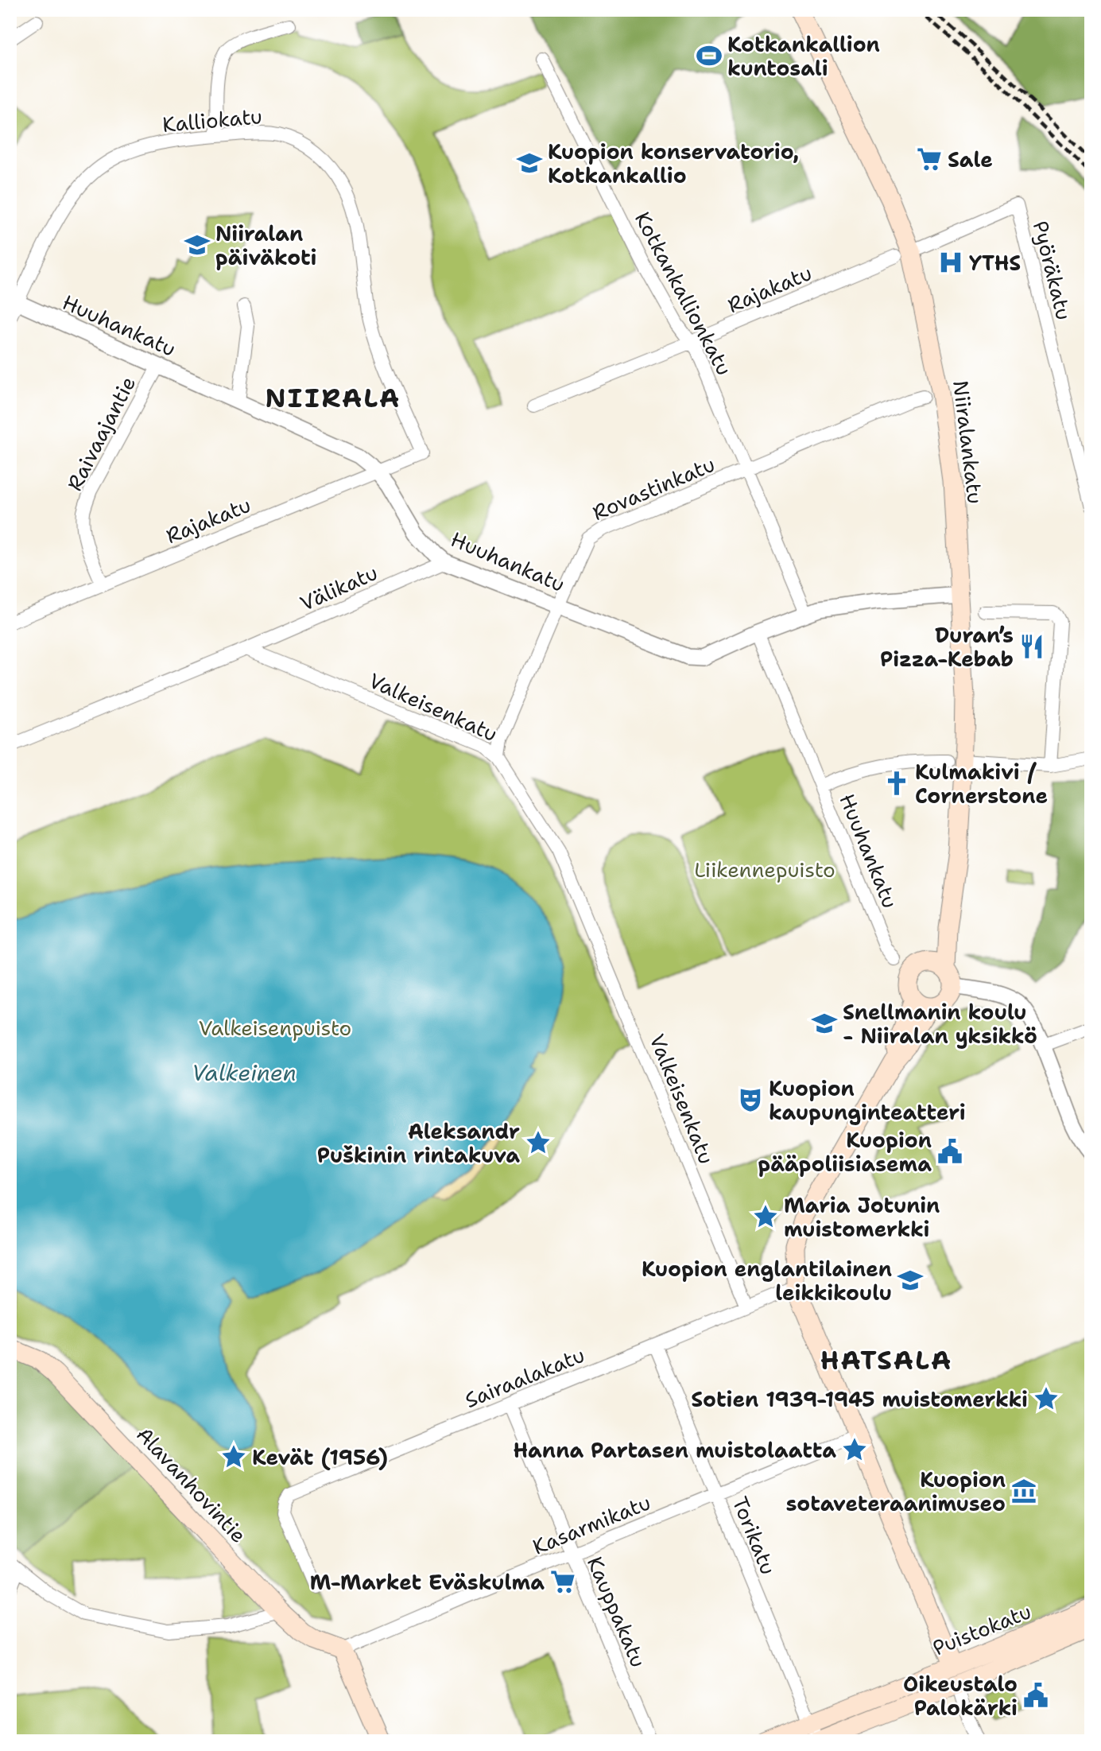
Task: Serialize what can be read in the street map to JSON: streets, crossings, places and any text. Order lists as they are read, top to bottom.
{
  "streets": {
    "main road": ["Niiralankatu", "Alavanhovintie", "Puistokatu"],
    "street": [
      "Kalliokatu",
      "Pyöräkatu",
      "Rajakatu",
      "Kotkankallionkatu",
      "Huuhankatu",
      "Raivaajantie",
      "Rovastinkatu",
      "Välikatu",
      "Valkeisenkatu",
      "Sairaalakatu",
      "Kasarmikatu",
      "Torikatu",
      "Kauppakatu"
    ]
  },
  "crossings": [
    ["Kalliokatu", "Rajakatu"],
    ["Kalliokatu", "Huuhankatu"],
    ["Pyöräkatu", "Rajakatu"],
    ["Rajakatu", "Kotkankallionkatu"],
    ["Rajakatu", "Huuhankatu"],
    ["Rajakatu", "Raivaajantie"],
    ["Rajakatu", "Niiralankatu"],
    ["Kotkankallionkatu", "Rovastinkatu"],
    ["Huuhankatu", "Raivaajantie"],
    ["Huuhankatu", "Rovastinkatu"],
    ["Huuhankatu", "Välikatu"],
    ["Rovastinkatu", "Valkeisenkatu"],
    ["Välikatu", "Valkeisenkatu"],
    ["Valkeisenkatu", "Sairaalakatu"],
    ["Sairaalakatu", "Torikatu"],
    ["Sairaalakatu", "Kauppakatu"],
    ["Alavanhovintie", "Kasarmikatu"],
    ["Kasarmikatu", "Torikatu"],
    ["Kasarmikatu", "Kauppakatu"],
    ["Torikatu", "Puistokatu"]
  ],
  "districts": ["NIIRALA", "HATSALA"],
  "water": ["Valkeinen"],
  "parks": ["Liikennepuisto", "Valkeisenpuisto"],
  "places": {
    "sports": ["Kotkankallion kuntosali"],
    "supermarket": ["Sale", "M-Market Eväskulma"],
    "school or university": [
      "Kuopion konservatorio, Kotkankallio",
      "Niiralan päiväkoti",
      "Snellmanin koulu - Niiralan yksikkö",
      "Kuopion englantilainen leikkikoulu"
    ],
    "hospital": ["YTHS"],
    "restaurant": ["Duran’s Pizza-Kebab"],
    "church": ["Kulmakivi / Cornerstone"],
    "theatre": ["Kuopion kaupunginteatteri"],
    "place": [
      "Aleksandr Puškinin rintakuva",
      "Maria Jotunin muistomerkki",
      "Sotien 1939-1945 muistomerkki",
      "Hanna Partasen muistolaatta",
      "Kevät (1956)"
    ],
    "public building": ["Kuopion pääpoliisiasema", "Oikeustalo Palokärki"],
    "museum": ["Kuopion sotaveteraanimuseo"]
  }
}
